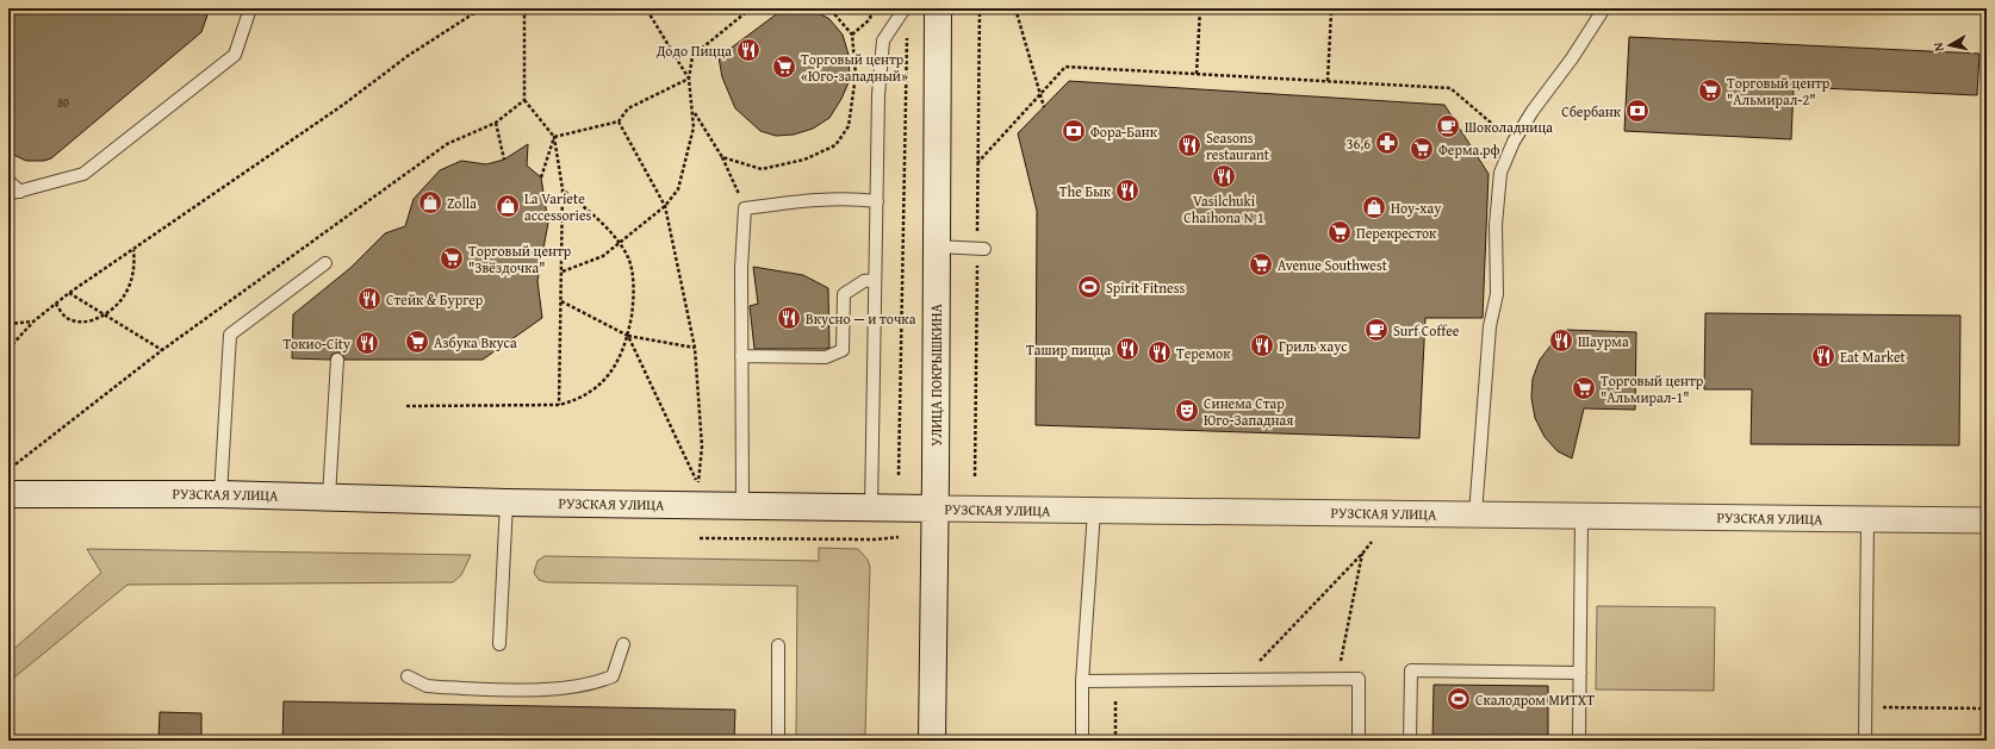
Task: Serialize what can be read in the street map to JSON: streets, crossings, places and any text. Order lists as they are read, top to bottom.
{
  "streets": {
    "street": ["УЛИЦА ПОКРЫШКИНА", "РУЗСКАЯ УЛИЦА"]
  },
  "crossings": [
    ["УЛИЦА ПОКРЫШКИНА", "РУЗСКАЯ УЛИЦА"]
  ],
  "places": {
    "restaurant": [
      "Додо Пицца",
      "Seasons restaurant",
      "Vasilchuki Chaihona №1",
      "The Бык",
      "Стейк & Бургер",
      "Вкусно — и точка",
      "Шаурма",
      "Токио-City",
      "Гриль хаус",
      "Ташир пицца",
      "Теремок",
      "Eat Market"
    ],
    "supermarket": [
      "Торговый центр «Юго-западный»",
      "Торговый центр \"Альмирал-2\"",
      "Ферма.рф",
      "Перекресток",
      "Торговый центр \"Звёздочка\"",
      "Avenue Southwest",
      "Азбука Вкуса",
      "Торговый центр \"Альмирал-1\""
    ],
    "bank": ["Сбербанк", "Фора-Банк"],
    "cafe": ["Шоколадница", "Surf Coffee"],
    "pharmacy": ["36,6"],
    "shop": ["Zolla", "La Variete accessories", "Ноу-хау"],
    "sports": ["Spirit Fitness", "Скалодром МИТХТ"],
    "theatre": ["Синема Стар Юго-Западная"]
  },
  "house_numbers": ["80"],
  "north": "left"
}
